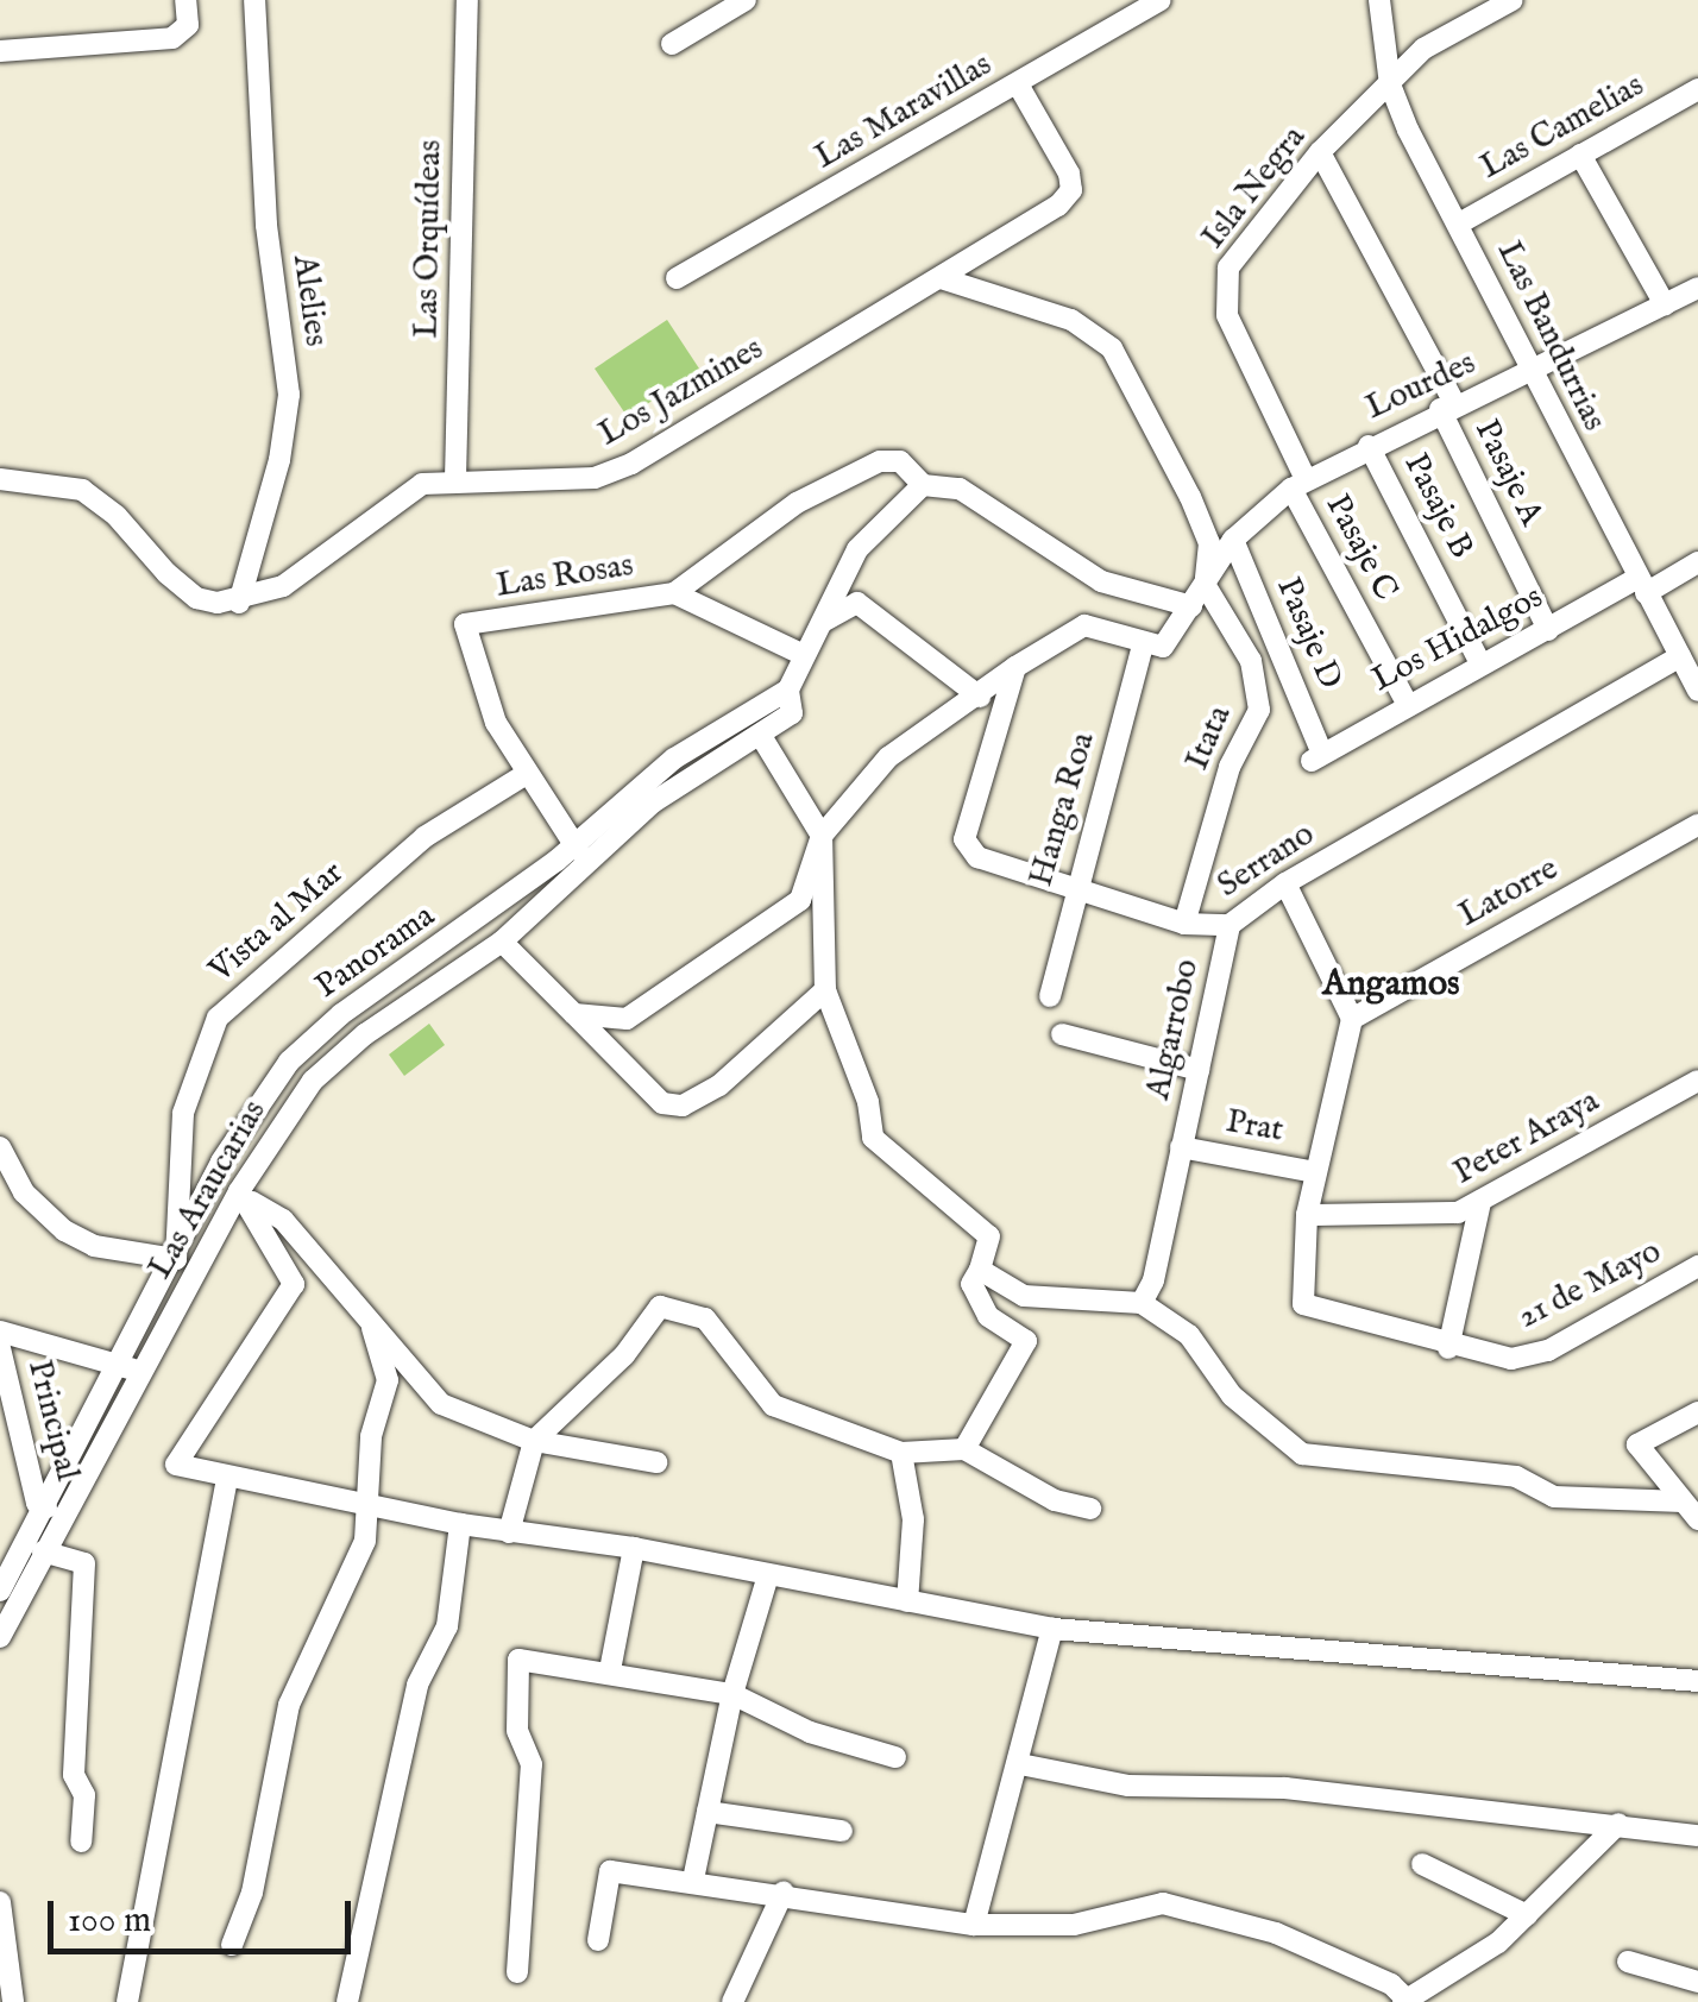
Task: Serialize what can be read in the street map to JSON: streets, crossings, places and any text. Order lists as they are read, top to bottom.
{
  "streets": {
    "street": [
      "Las Maravillas",
      "Las Camelias",
      "Isla Negra",
      "Las Orquídeas",
      "Alelies",
      "Las Bandurrias",
      "Lourdes",
      "Los Jazmines",
      "Pasaje A",
      "Pasaje B",
      "Pasaje C",
      "Las Rosas",
      "Pasaje D",
      "Los Hidalgos",
      "Itata",
      "Hanga Roa",
      "Serrano",
      "Latorre",
      "Vista al Mar",
      "Panorama",
      "Algarrobo",
      "Prat",
      "Peter Araya",
      "Las Araucarias",
      "21 de Mayo",
      "Principal"
    ]
  },
  "crossings": [
    ["Las Maravillas", "Los Jazmines"],
    ["Las Camelias", "Las Bandurrias"],
    ["Isla Negra", "Las Bandurrias"],
    ["Isla Negra", "Lourdes"],
    ["Isla Negra", "Pasaje A"],
    ["Isla Negra", "Pasaje C"],
    ["Las Orquídeas", "Los Jazmines"],
    ["Alelies", "Los Jazmines"],
    ["Las Bandurrias", "Lourdes"],
    ["Las Bandurrias", "Los Hidalgos"],
    ["Las Bandurrias", "Serrano"],
    ["Lourdes", "Pasaje A"],
    ["Lourdes", "Pasaje B"],
    ["Lourdes", "Pasaje C"],
    ["Lourdes", "Pasaje D"],
    ["Lourdes", "Itata"],
    ["Lourdes", "Hanga Roa"],
    ["Pasaje A", "Los Hidalgos"],
    ["Pasaje B", "Los Hidalgos"],
    ["Pasaje C", "Los Hidalgos"],
    ["Las Rosas", "Vista al Mar"],
    ["Pasaje D", "Los Hidalgos"],
    ["Itata", "Serrano"],
    ["Hanga Roa", "Serrano"],
    ["Serrano", "Algarrobo"],
    ["Vista al Mar", "Panorama"],
    ["Panorama", "Las Araucarias"],
    ["Panorama", "Principal"],
    ["Algarrobo", "Prat"],
    ["Peter Araya", "21 de Mayo"],
    ["Las Araucarias", "Principal"]
  ],
  "districts": ["Angamos"],
  "scale_bar": "100 m"
}
